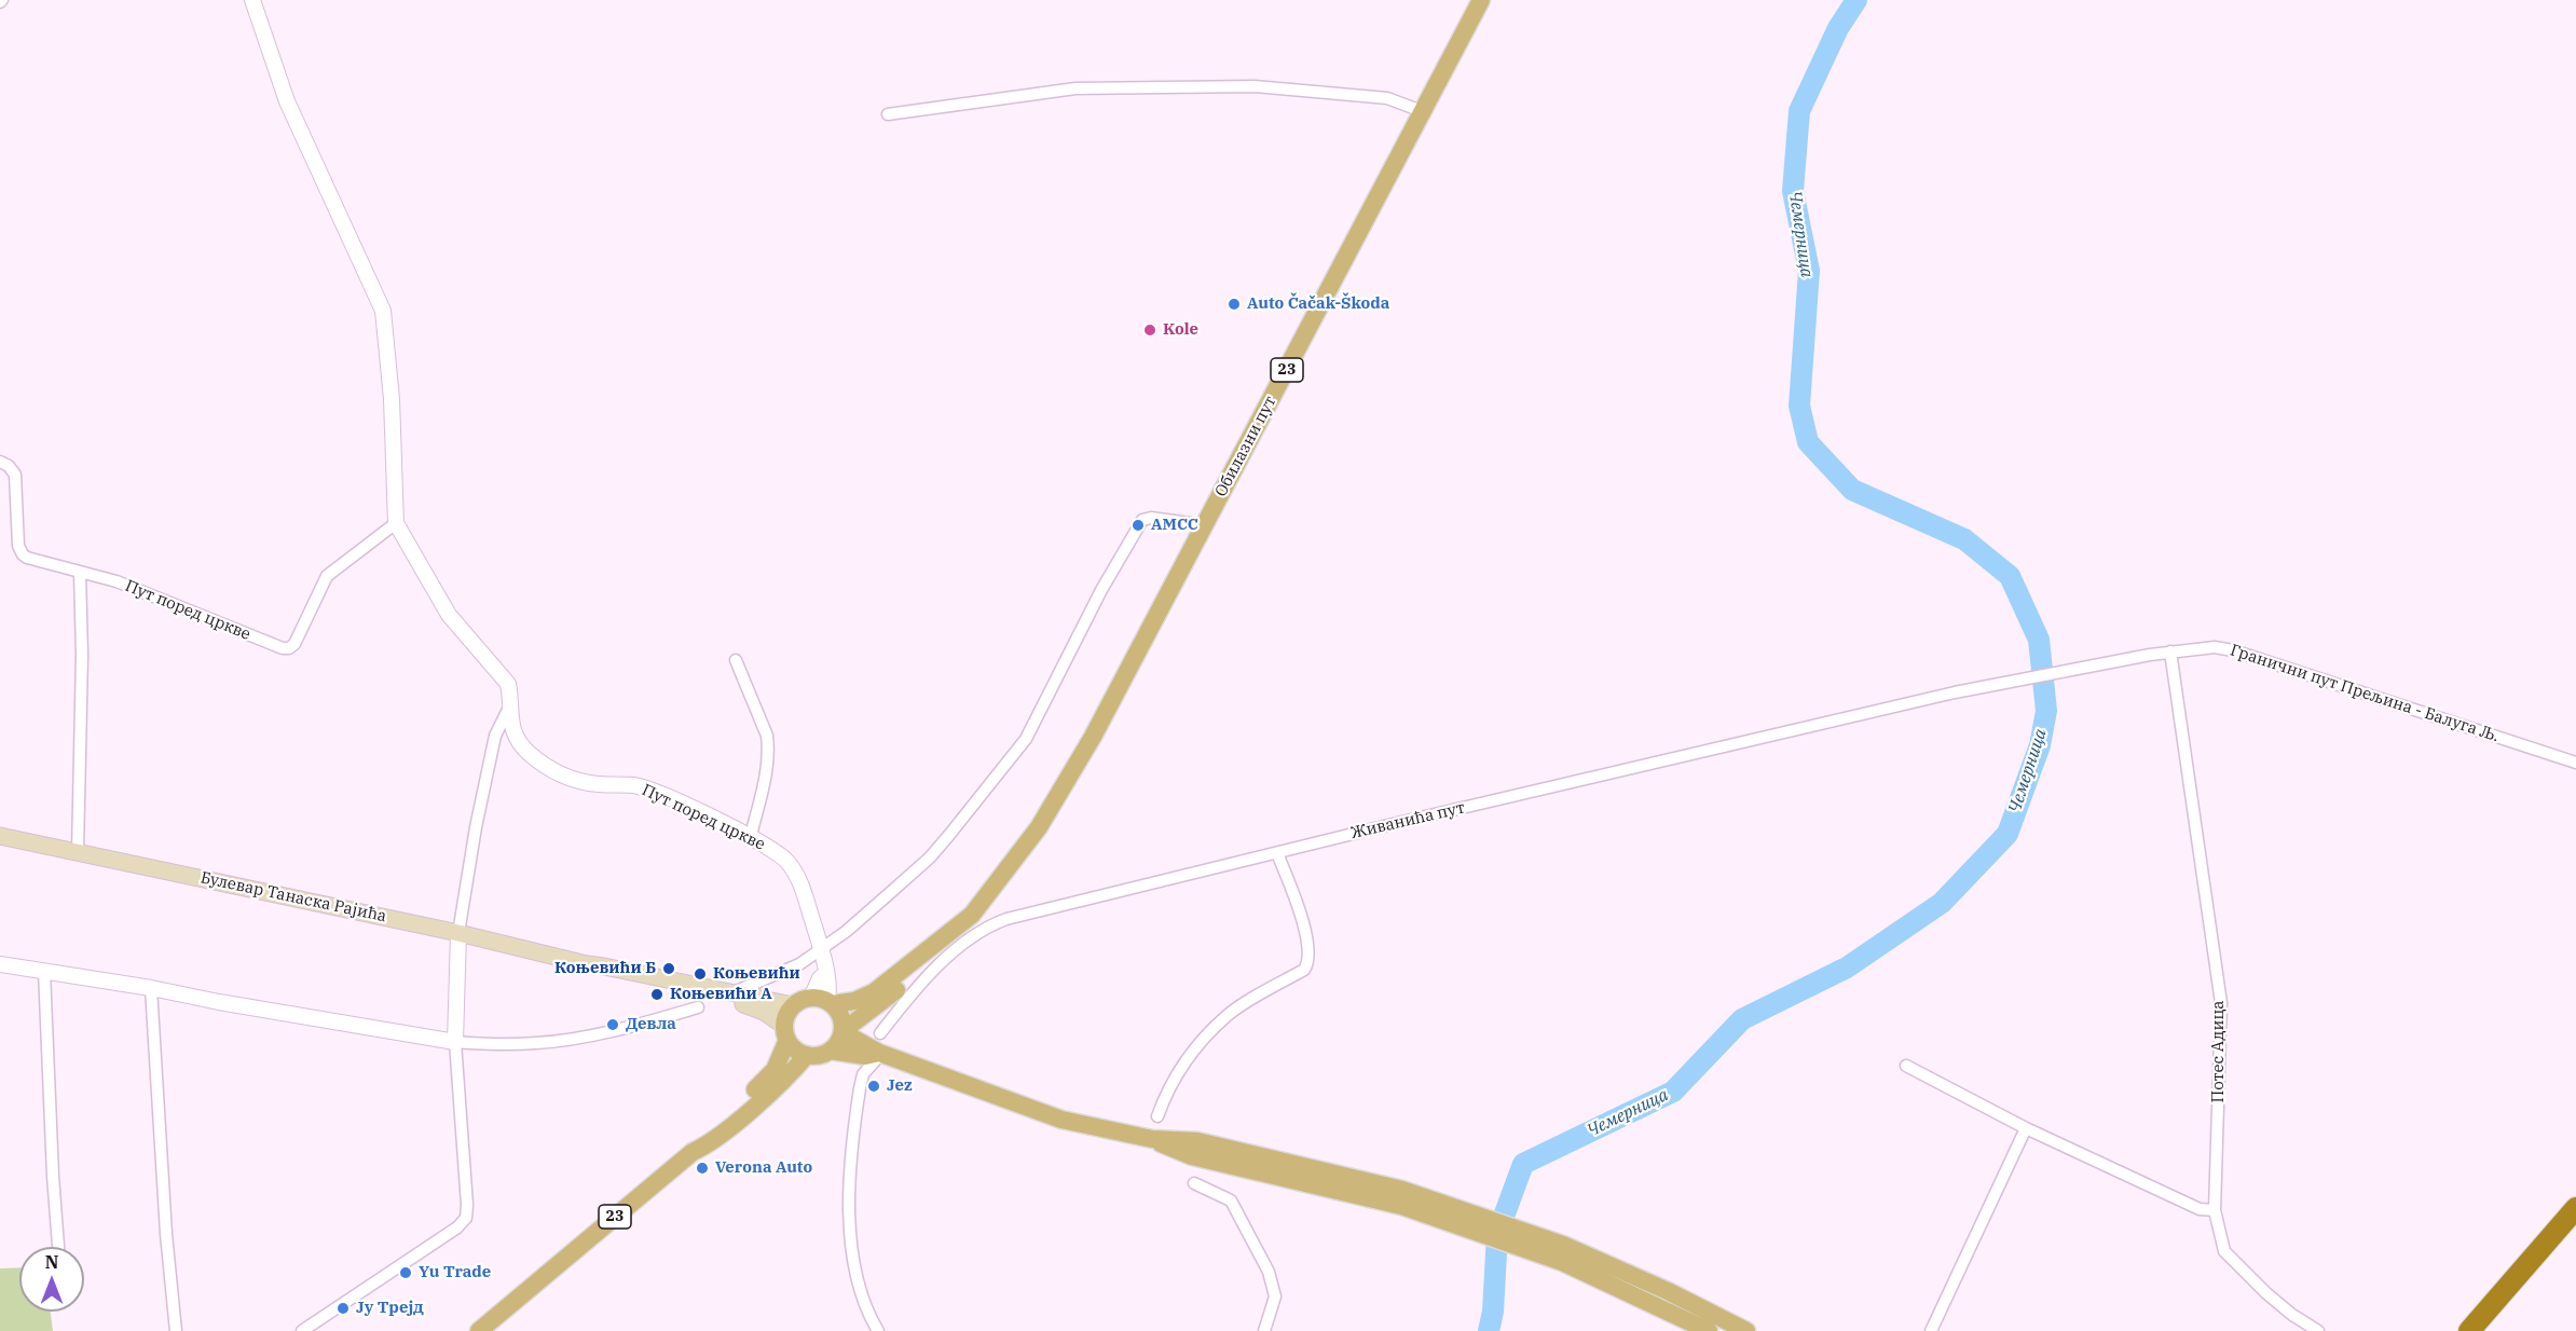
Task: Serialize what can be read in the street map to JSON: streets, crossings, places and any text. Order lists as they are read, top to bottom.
{
  "streets": {
    "main road": ["23", "Обилазни пут", "Булевар Танаска Рајића"],
    "street": [
      "Пут поред цркве",
      "Гранични пут Прељина - Балуга Љ.",
      "Живанића пут",
      "Потес Адица"
    ]
  },
  "crossings": [
    ["23", "Обилазни пут"],
    ["23", "Пут поред цркве"],
    ["23", "Живанића пут"],
    ["Обилазни пут", "Живанића пут"],
    ["Гранични пут Прељина - Балуга Љ.", "Живанића пут"],
    ["Гранични пут Прељина - Балуга Љ.", "Потес Адица"]
  ],
  "water": ["Чемерница"],
  "places": [
    "Auto Čačak-Škoda",
    "Kole",
    "АМСС",
    "Коњевићи Б",
    "Коњевићи",
    "Коњевићи А",
    "Девла",
    "Jez",
    "Verona Auto",
    "Yu Trade",
    "Ју Трејд"
  ],
  "north": "top"
}
